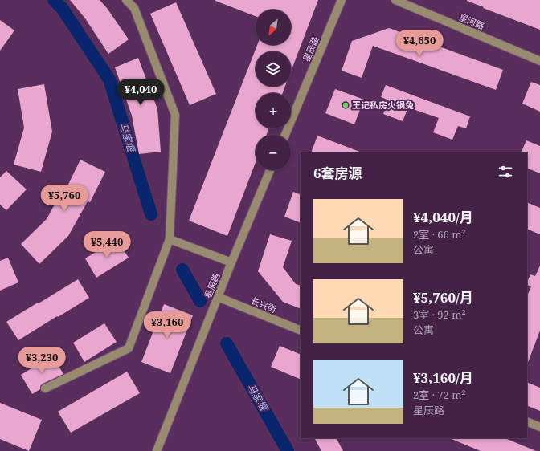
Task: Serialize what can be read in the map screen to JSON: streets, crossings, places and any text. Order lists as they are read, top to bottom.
{
  "streets": {
    "street": ["星河路", "星辰路", "长兴街"]
  },
  "crossings": [
    ["星辰路", "长兴街"]
  ],
  "water": ["马家堰"],
  "places": ["王记私房火锅兔"],
  "north": "bottom left",
  "page": {
    "map_buttons": ["+", "−"],
    "price": [
      "¥4,650",
      "¥4,040",
      "¥5,760",
      "¥5,440",
      "¥3,160",
      "¥3,230"
    ],
    "heading": "6套房源",
    "list": [
      {
        "name": "¥4,040/月",
        "note": "2室 · 66 m² · 公寓"
      },
      {
        "name": "¥5,760/月",
        "note": "3室 · 92 m² · 公寓"
      },
      {
        "name": "¥3,160/月",
        "note": "2室 · 72 m² · 星辰路"
      }
    ]
  }
}
